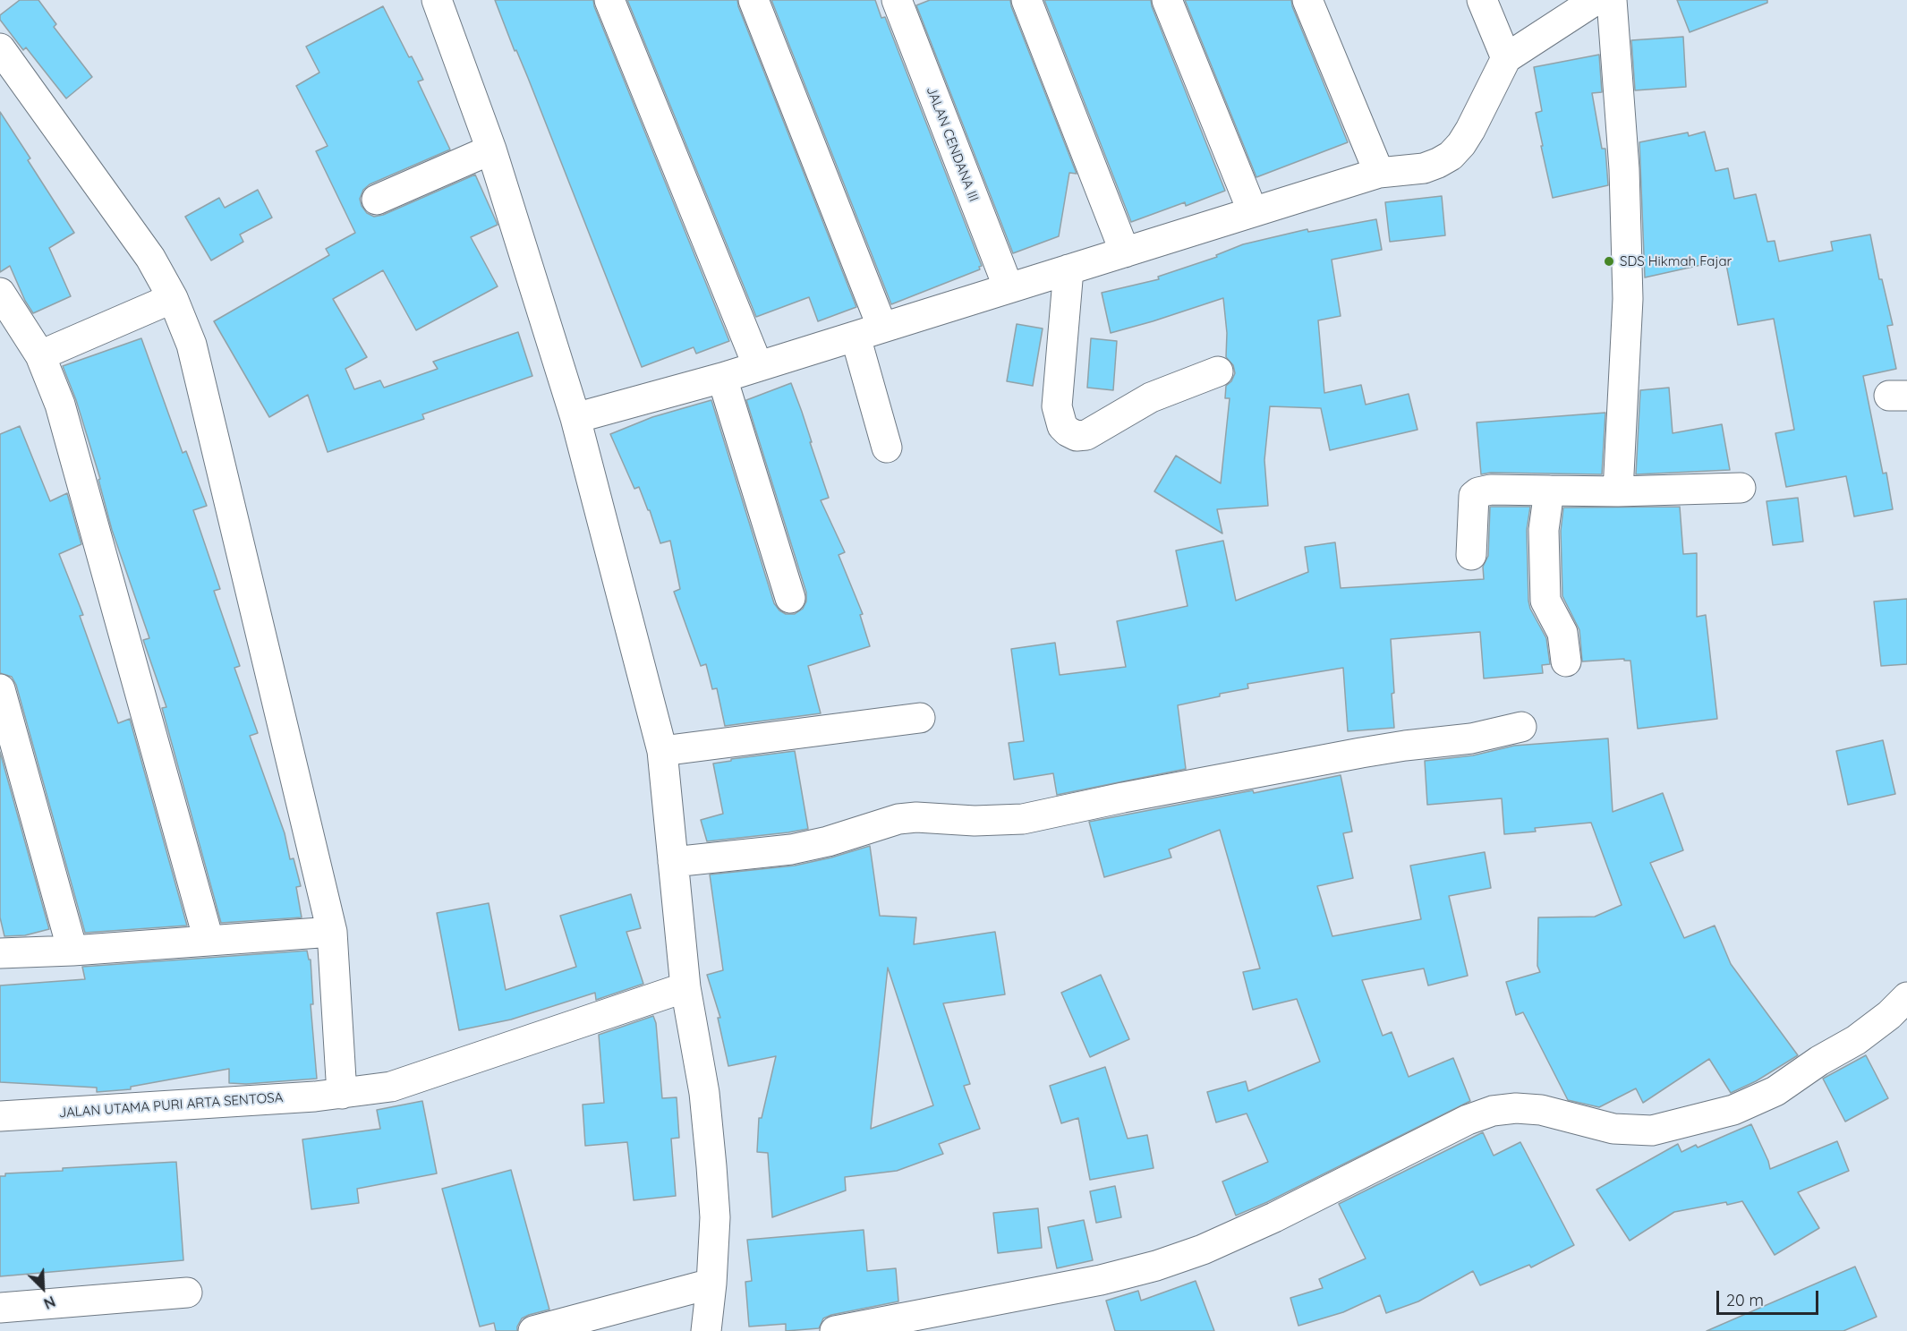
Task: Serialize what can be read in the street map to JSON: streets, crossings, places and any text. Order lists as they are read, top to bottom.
{
  "streets": {
    "street": ["JALAN CENDANA III", "JALAN UTAMA PURI ARTA SENTOSA"]
  },
  "places": ["SDS Hikmah Fajar"],
  "scale_bar": "20 m",
  "north": "bottom right"
}
